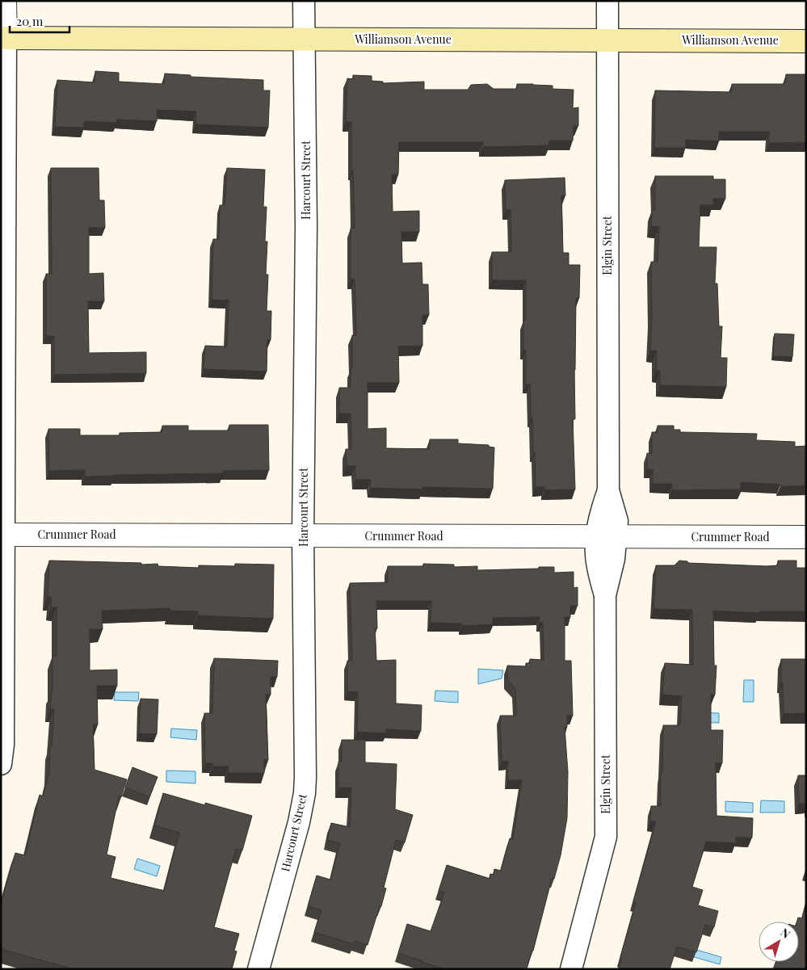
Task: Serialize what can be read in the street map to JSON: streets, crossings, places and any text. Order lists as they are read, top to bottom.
{
  "streets": {
    "main road": ["Williamson Avenue"],
    "street": ["Harcourt Street", "Elgin Street", "Crummer Road"]
  },
  "crossings": [
    ["Williamson Avenue", "Harcourt Street"],
    ["Williamson Avenue", "Elgin Street"],
    ["Harcourt Street", "Crummer Road"],
    ["Elgin Street", "Crummer Road"]
  ],
  "scale_bar": "20 m",
  "north": "top right"
}
